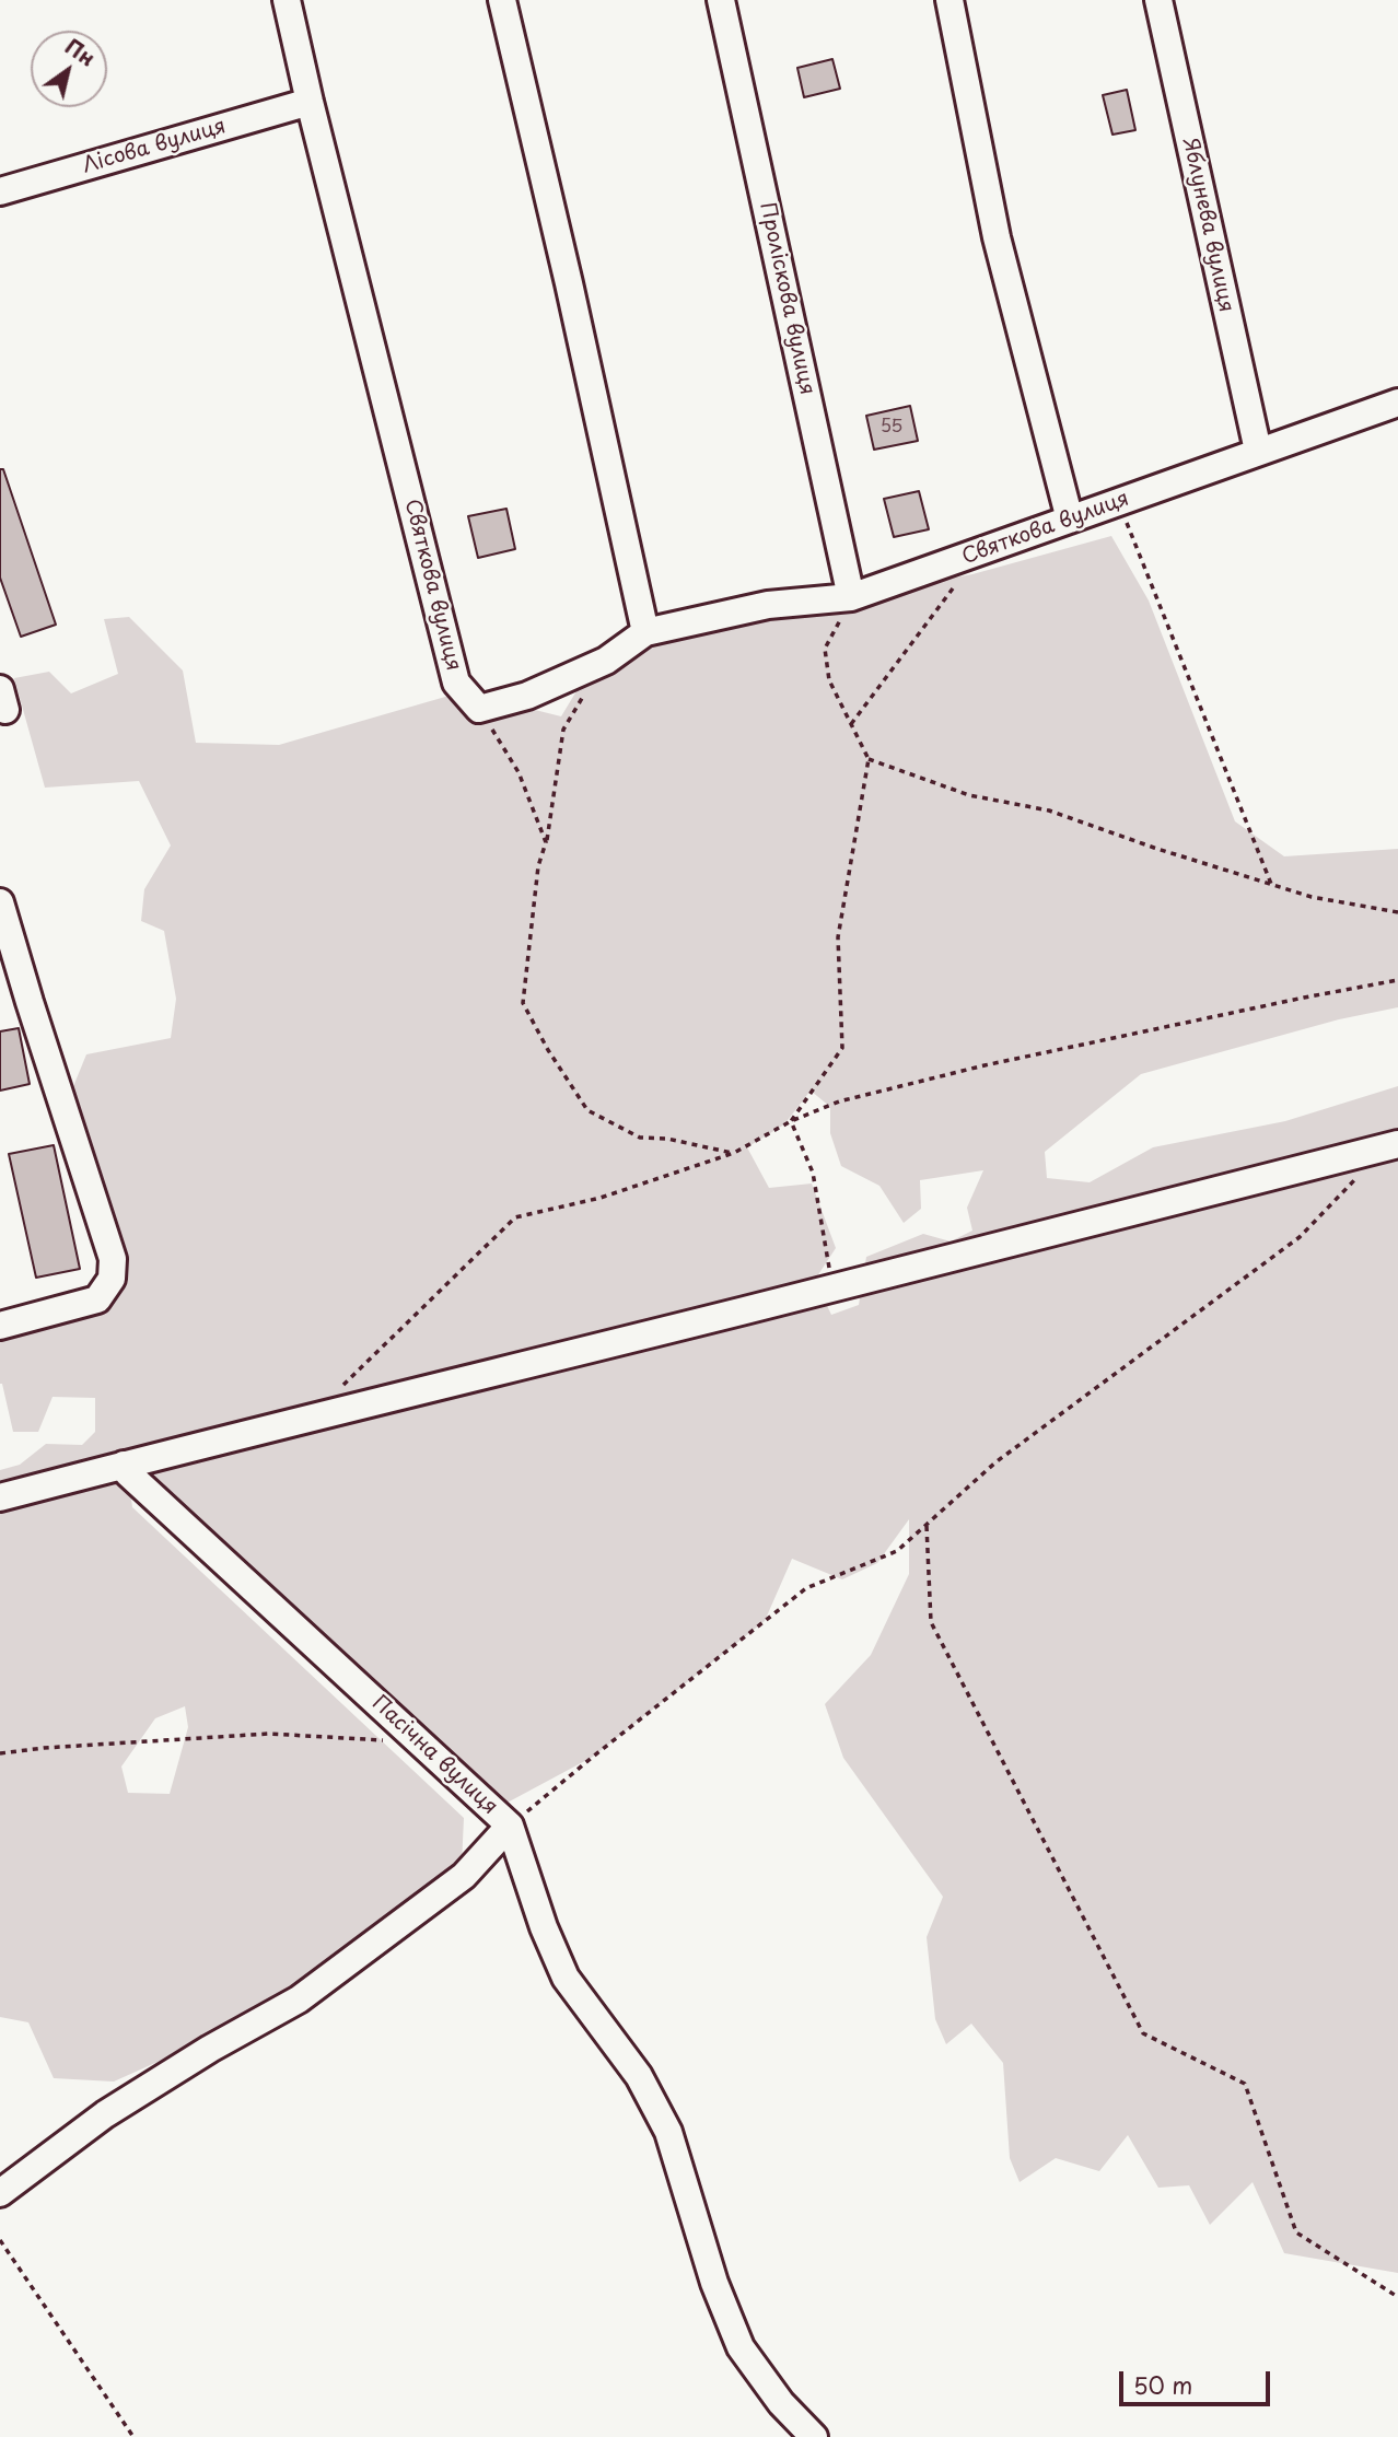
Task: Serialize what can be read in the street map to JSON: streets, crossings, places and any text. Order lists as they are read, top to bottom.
{
  "streets": {
    "street": [
      "Лісова вулиця",
      "Яблунева вулиця",
      "Проліскова вулиця",
      "Святкова вулиця",
      "Пасічна вулиця"
    ]
  },
  "crossings": [
    ["Лісова вулиця", "Святкова вулиця"],
    ["Яблунева вулиця", "Святкова вулиця"],
    ["Проліскова вулиця", "Святкова вулиця"]
  ],
  "house_numbers": ["55"],
  "scale_bar": "50 m",
  "north": "top right"
}
